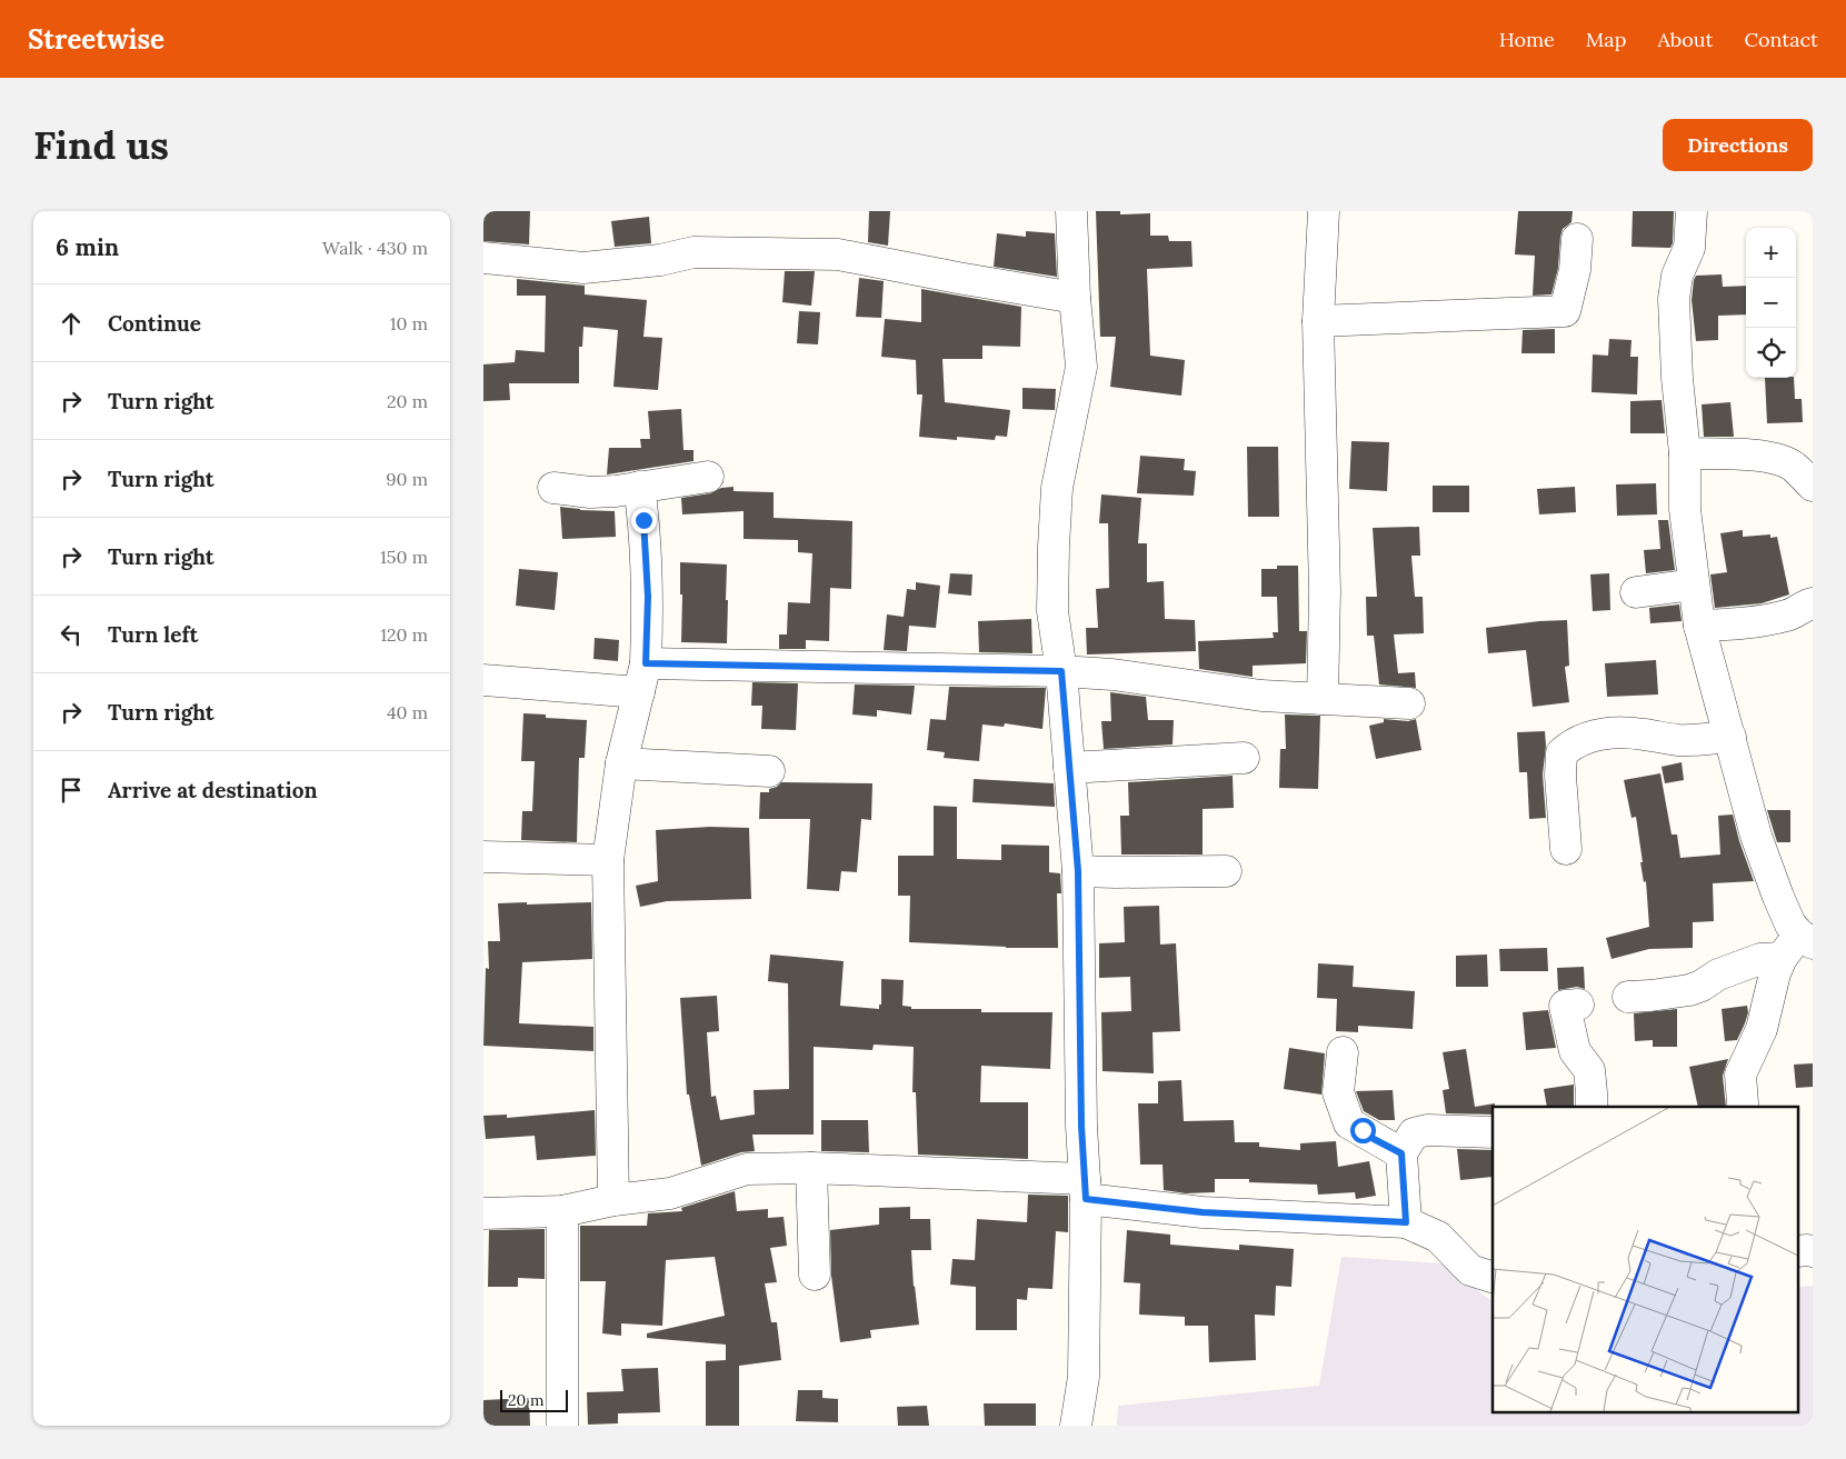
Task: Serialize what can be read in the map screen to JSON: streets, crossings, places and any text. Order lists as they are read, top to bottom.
{
  "scale_bar": "20 m",
  "page": {
    "header": "Streetwise",
    "nav": [
      "Home",
      "Map",
      "About",
      "Contact"
    ],
    "buttons": "Directions",
    "title": "Find us",
    "heading": ["6 min", "Walk · 430 m"],
    "map_buttons": ["+", "−"],
    "list": [
      ["Continue", "10 m"],
      ["Turn right", "20 m"],
      ["Turn right", "90 m"],
      ["Turn right", "150 m"],
      ["Turn left", "120 m"],
      ["Turn right", "40 m"],
      "Arrive at destination"
    ],
    "scale": "20 m"
  }
}
